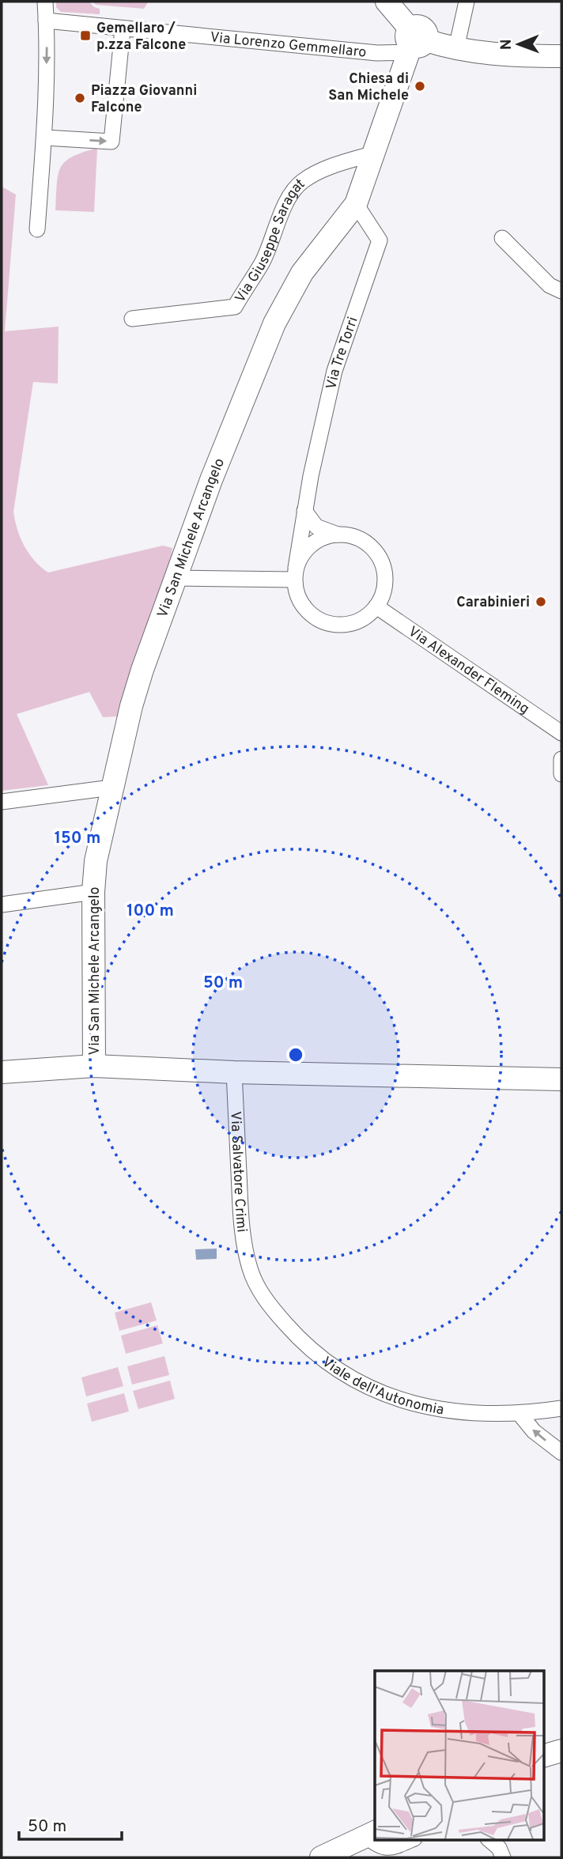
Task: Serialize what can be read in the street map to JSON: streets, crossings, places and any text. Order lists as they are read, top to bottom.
{
  "streets": {
    "main road": ["Via San Michele Arcangelo"],
    "street": [
      "Via Lorenzo Gemmellaro",
      "Via Giuseppe Saragat",
      "Via Tre Torri",
      "Via Alexander Fleming",
      "Via Salvatore Crimi",
      "Viale dell'Autonomia"
    ]
  },
  "crossings": [
    ["Via Lorenzo Gemmellaro", "Via San Michele Arcangelo"],
    ["Via Giuseppe Saragat", "Via San Michele Arcangelo"],
    ["Via Tre Torri", "Via San Michele Arcangelo"],
    ["Via Salvatore Crimi", "Viale dell'Autonomia"]
  ],
  "places": {
    "transit": ["Gemellaro / p.zza Falcone"],
    "other": ["Chiesa di San Michele", "Piazza Giovanni Falcone", "Carabinieri"]
  },
  "scale_bar": "50 m",
  "north": "left",
  "rings": ["150 m", "100 m", "50 m"]
}
